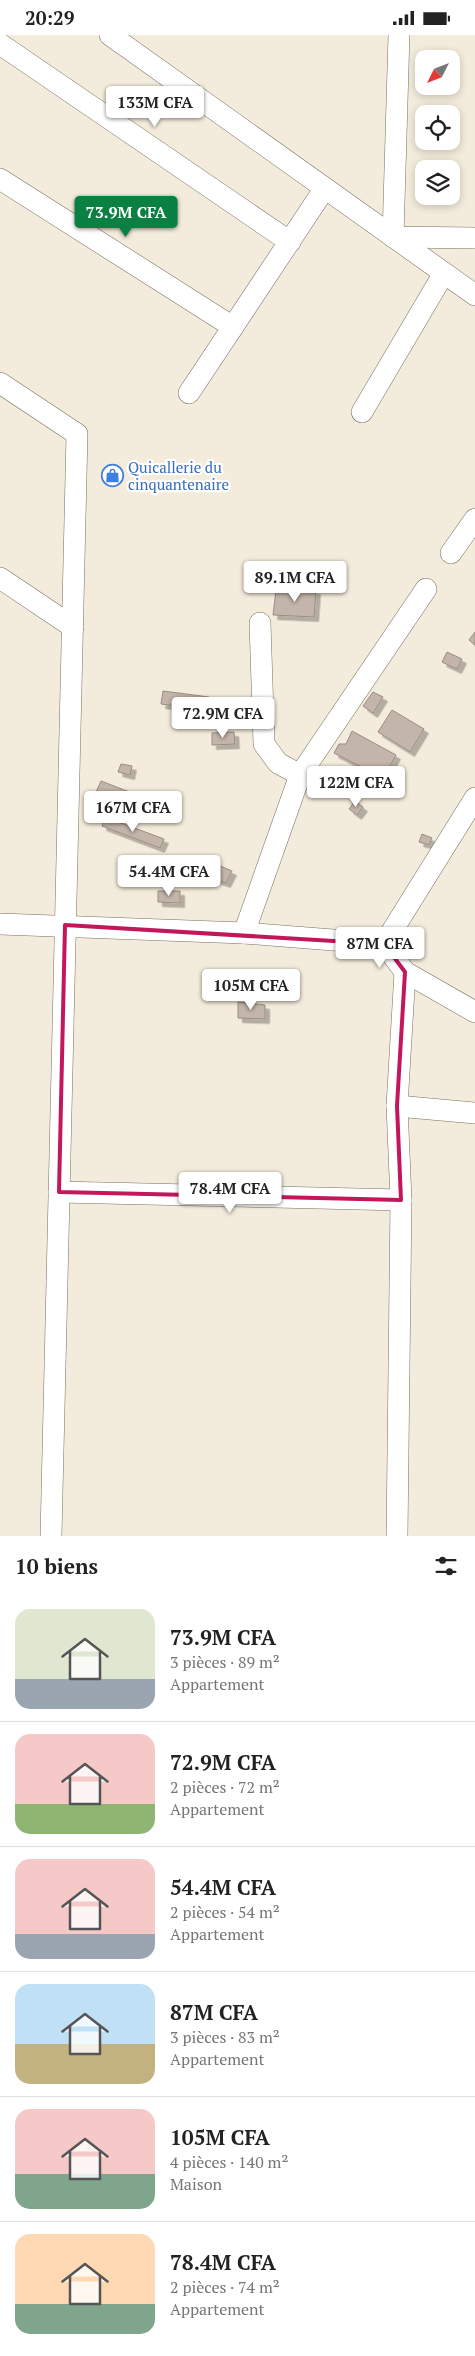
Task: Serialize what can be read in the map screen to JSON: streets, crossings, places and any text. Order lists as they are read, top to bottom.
{
  "places": {
    "shop": ["Quicallerie du cinquantenaire"]
  },
  "north": "bottom left",
  "page": {
    "status": "20:29",
    "price": [
      "133M CFA",
      "73.9M CFA",
      "89.1M CFA",
      "72.9M CFA",
      "122M CFA",
      "167M CFA",
      "54.4M CFA",
      "87M CFA",
      "105M CFA",
      "78.4M CFA"
    ],
    "heading": "10 biens",
    "list": [
      {
        "name": "73.9M CFA",
        "note": "3 pièces · 89 m² · Appartement"
      },
      {
        "name": "72.9M CFA",
        "note": "2 pièces · 72 m² · Appartement"
      },
      {
        "name": "54.4M CFA",
        "note": "2 pièces · 54 m² · Appartement"
      },
      {
        "name": "87M CFA",
        "note": "3 pièces · 83 m² · Appartement"
      },
      {
        "name": "105M CFA",
        "note": "4 pièces · 140 m² · Maison"
      },
      {
        "name": "78.4M CFA",
        "note": "2 pièces · 74 m² · Appartement"
      }
    ]
  }
}
